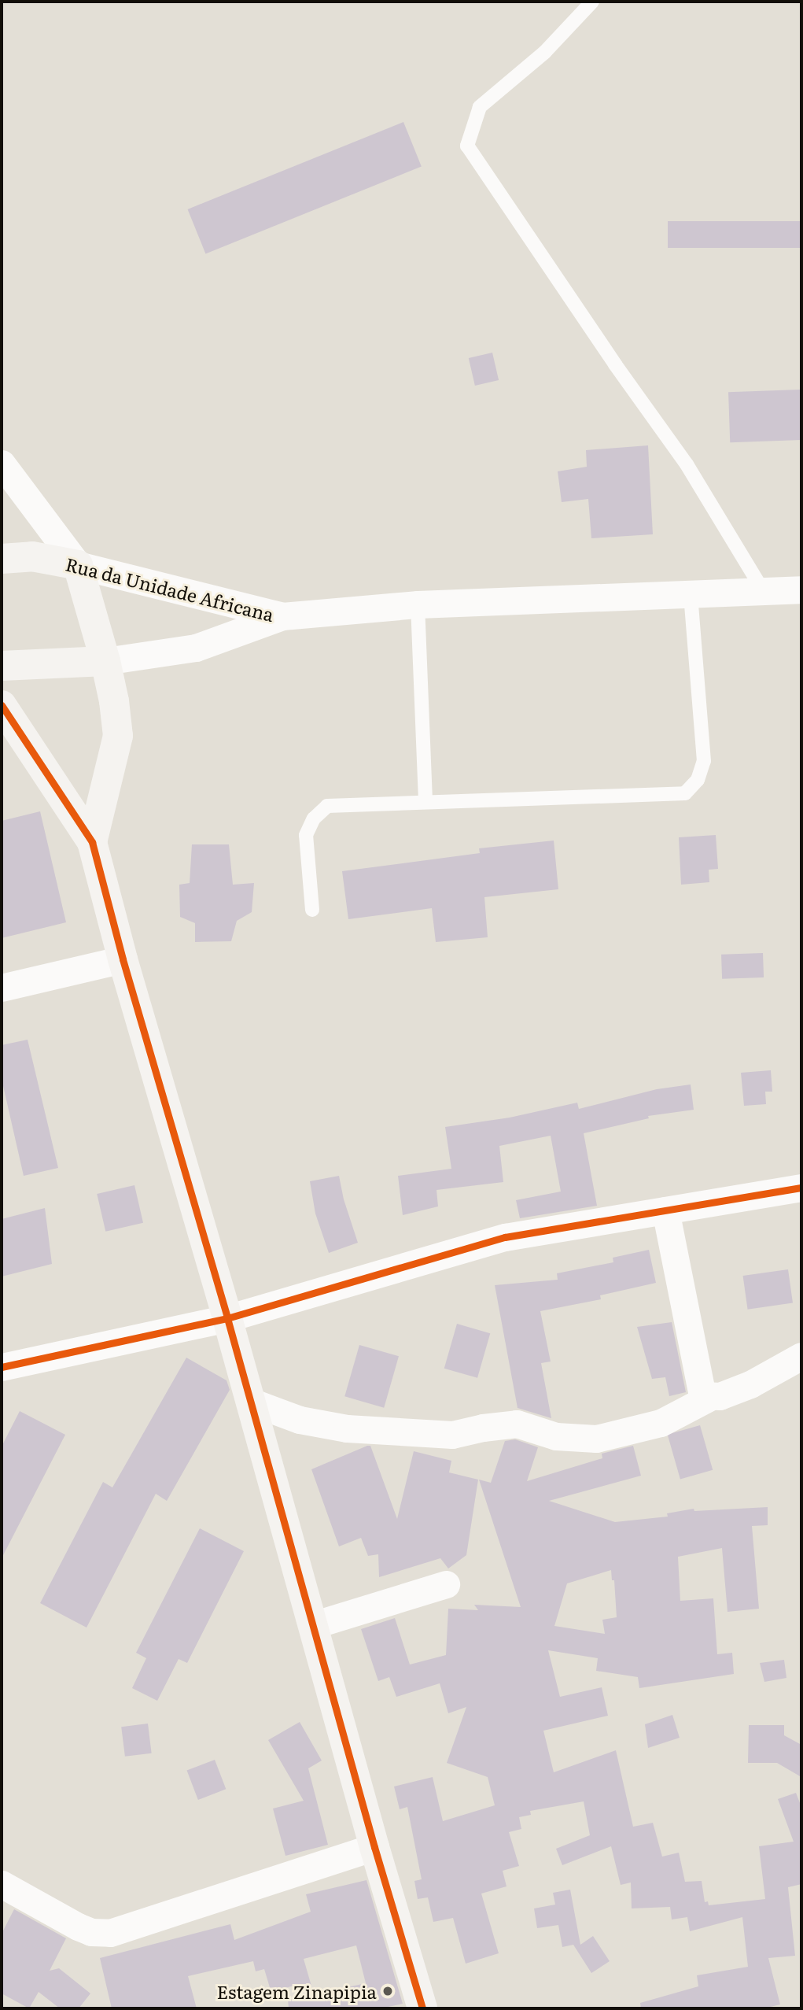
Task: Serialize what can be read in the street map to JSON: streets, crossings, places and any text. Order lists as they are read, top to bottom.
{
  "streets": {
    "street": ["Rua da Unidade Africana"]
  },
  "places": ["Estagem Zinapipia"]
}
